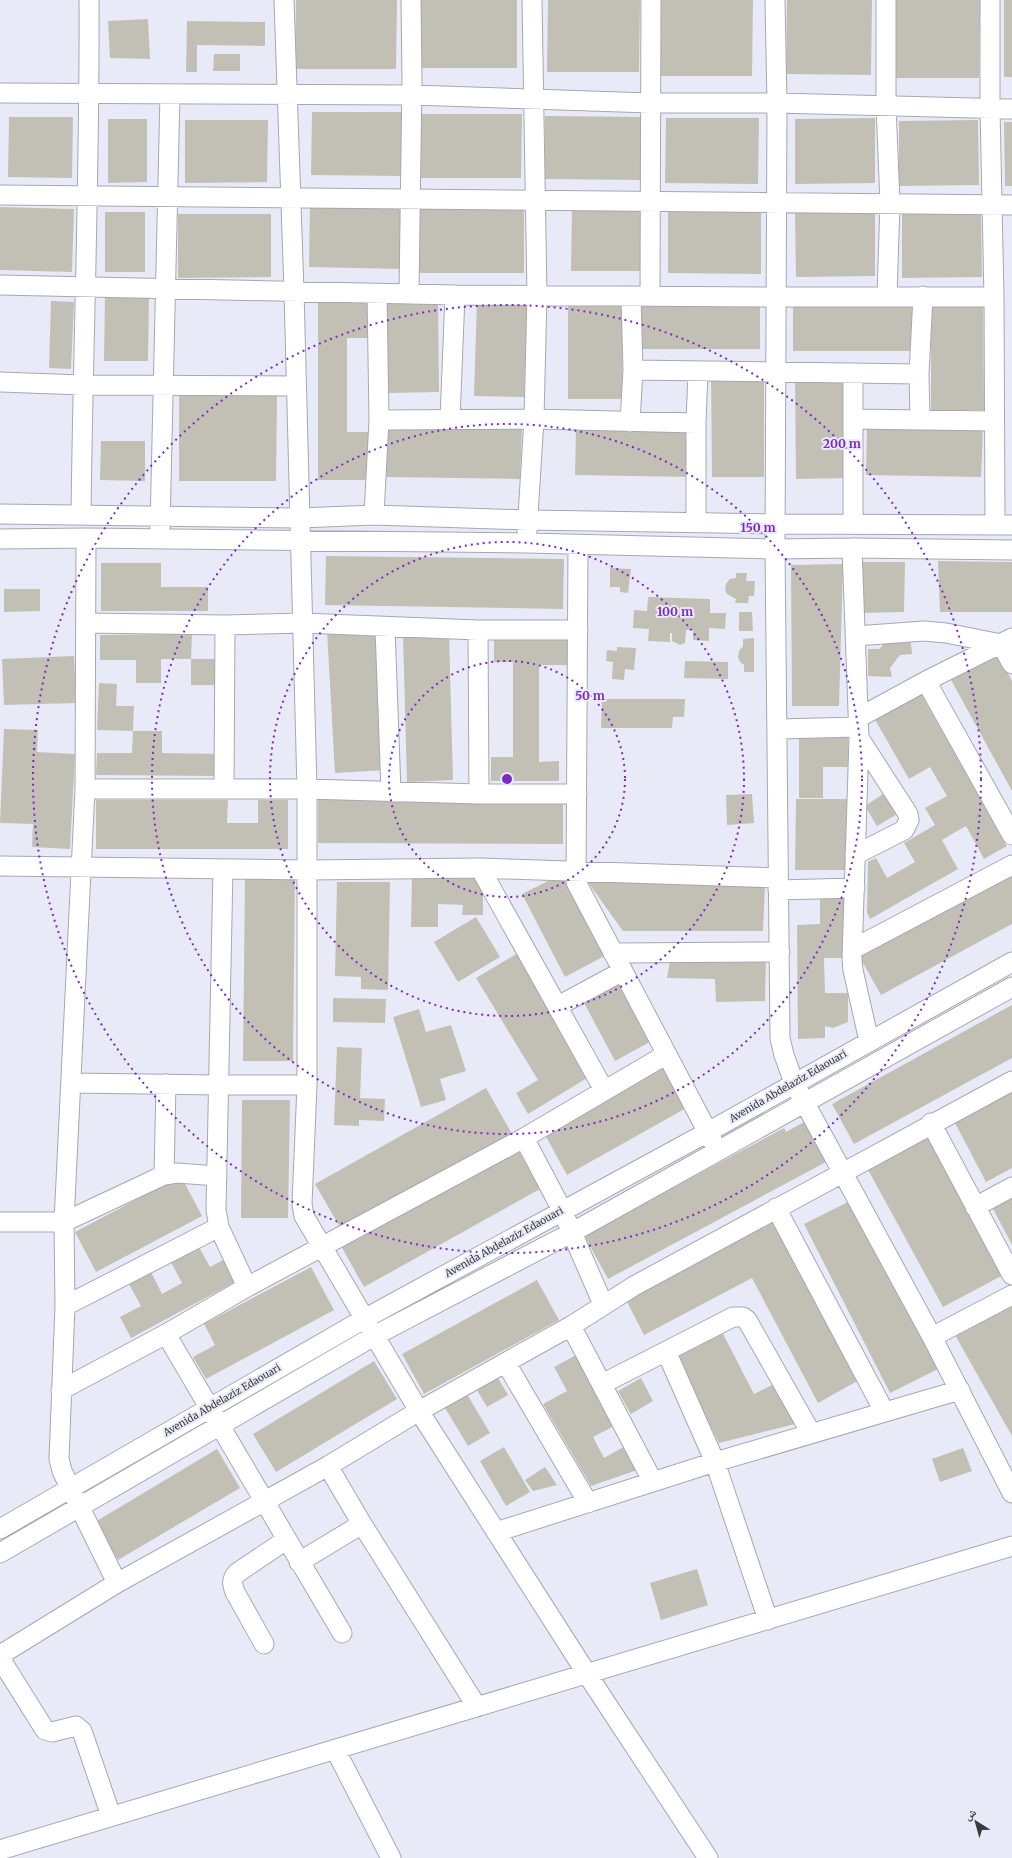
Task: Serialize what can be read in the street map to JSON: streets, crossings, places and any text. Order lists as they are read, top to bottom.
{
  "streets": {
    "street": ["Avenida Abdelaziz Edaouari"]
  },
  "north": "top left",
  "rings": [
    "200 m",
    "150 m",
    "100 m",
    "50 m"
  ]
}
